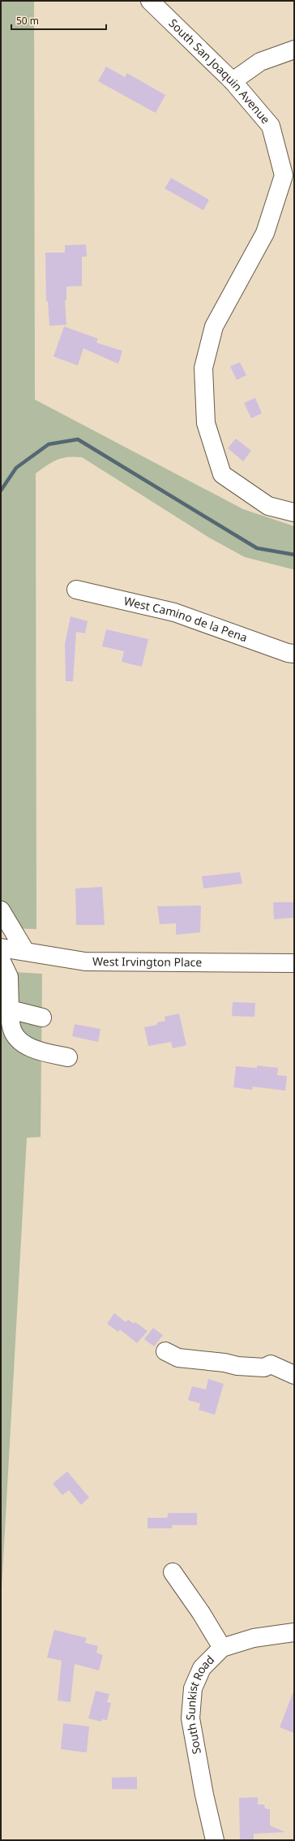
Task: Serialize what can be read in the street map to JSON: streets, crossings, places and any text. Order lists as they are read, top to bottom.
{
  "streets": {
    "street": [
      "South San Joaquin Avenue",
      "West Camino de la Pena",
      "West Irvington Place",
      "South Sunkist Road"
    ]
  },
  "scale_bar": "50 m"
}
